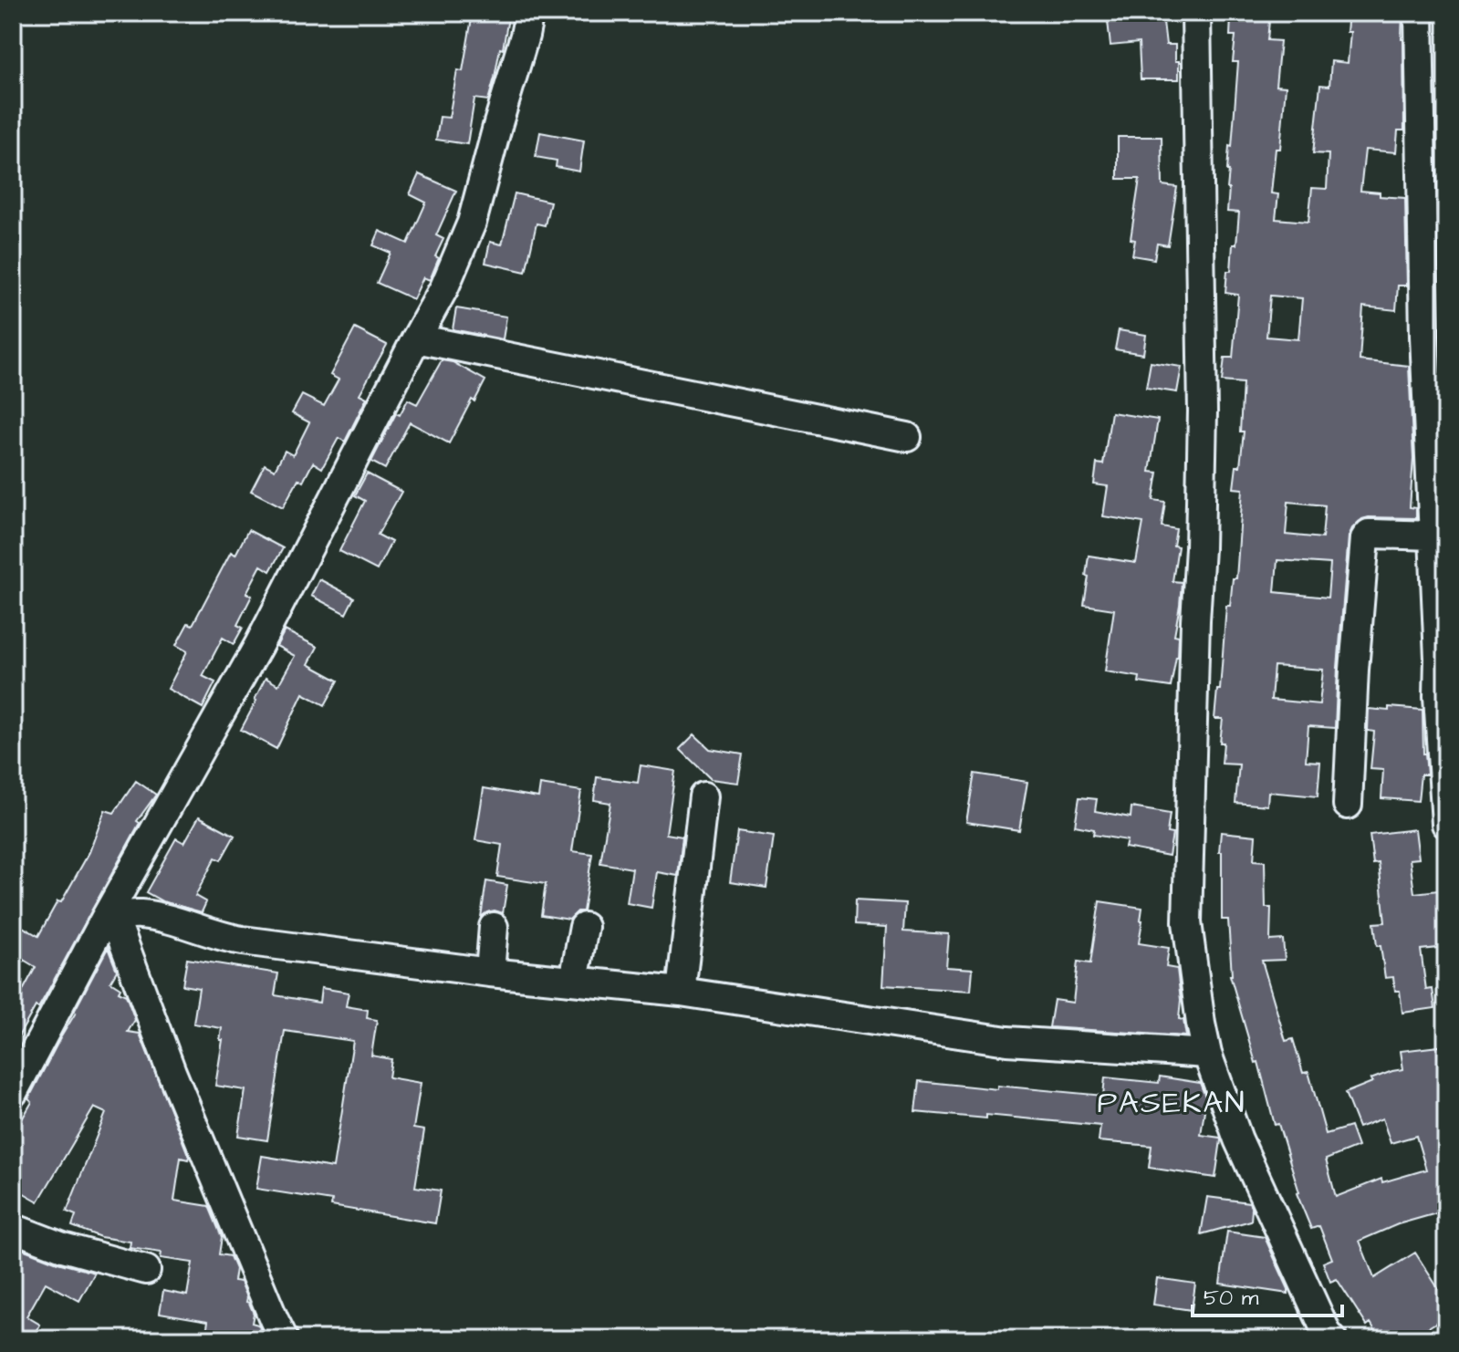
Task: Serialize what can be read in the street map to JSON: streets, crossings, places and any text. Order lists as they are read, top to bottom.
{
  "districts": ["PASEKAN"],
  "scale_bar": "50 m"
}
